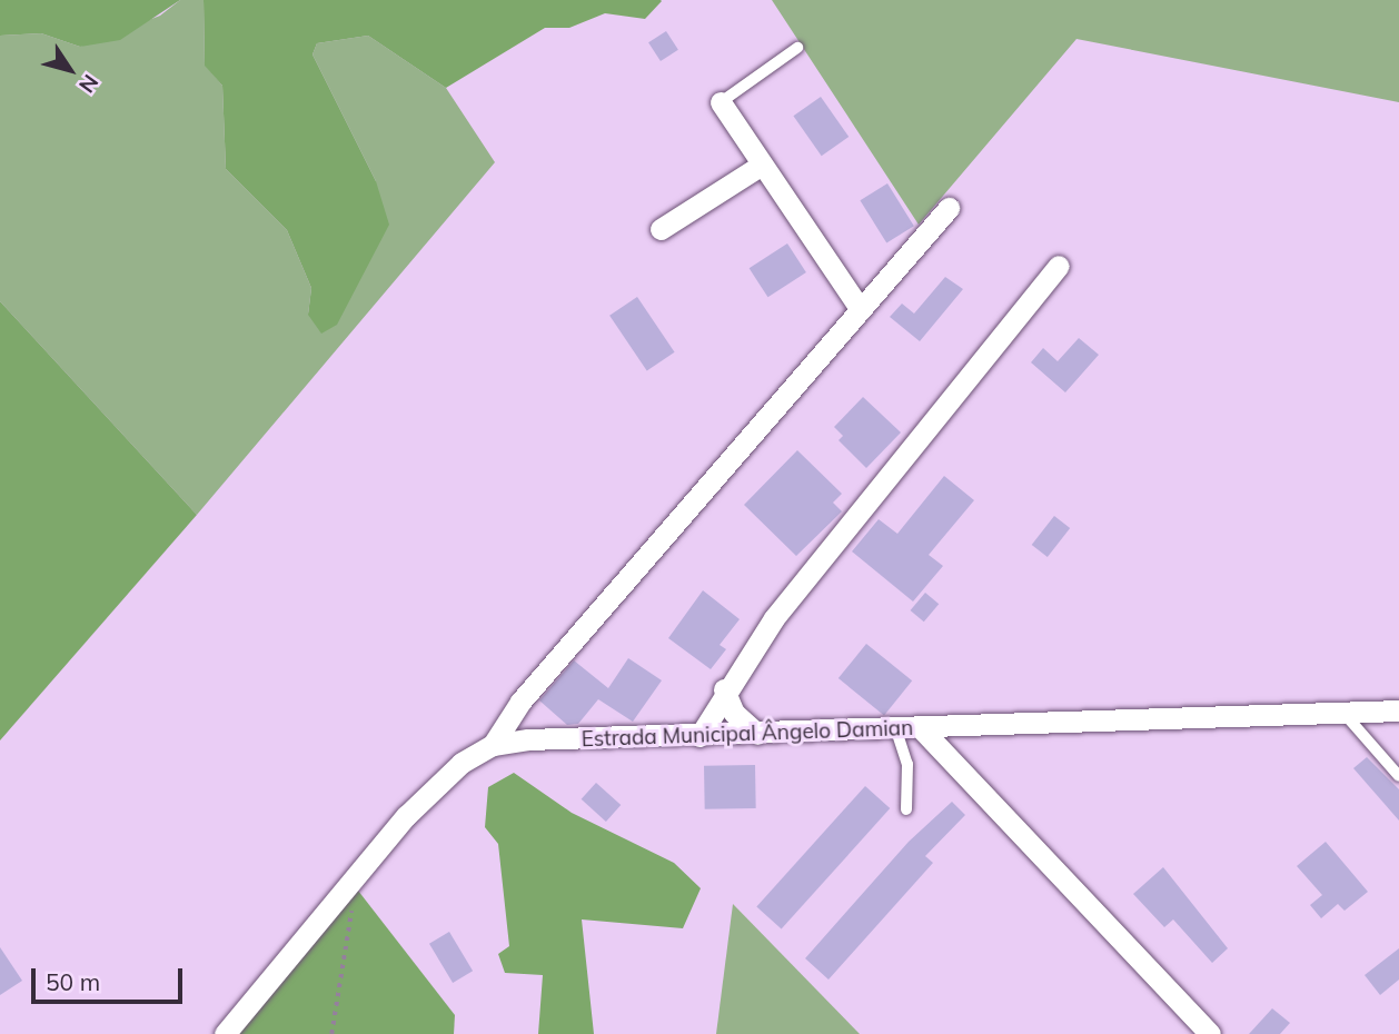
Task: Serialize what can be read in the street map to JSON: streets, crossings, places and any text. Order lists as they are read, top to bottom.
{
  "streets": {
    "street": ["Estrada Municipal Ângelo Damian"]
  },
  "scale_bar": "50 m",
  "north": "bottom right"
}
